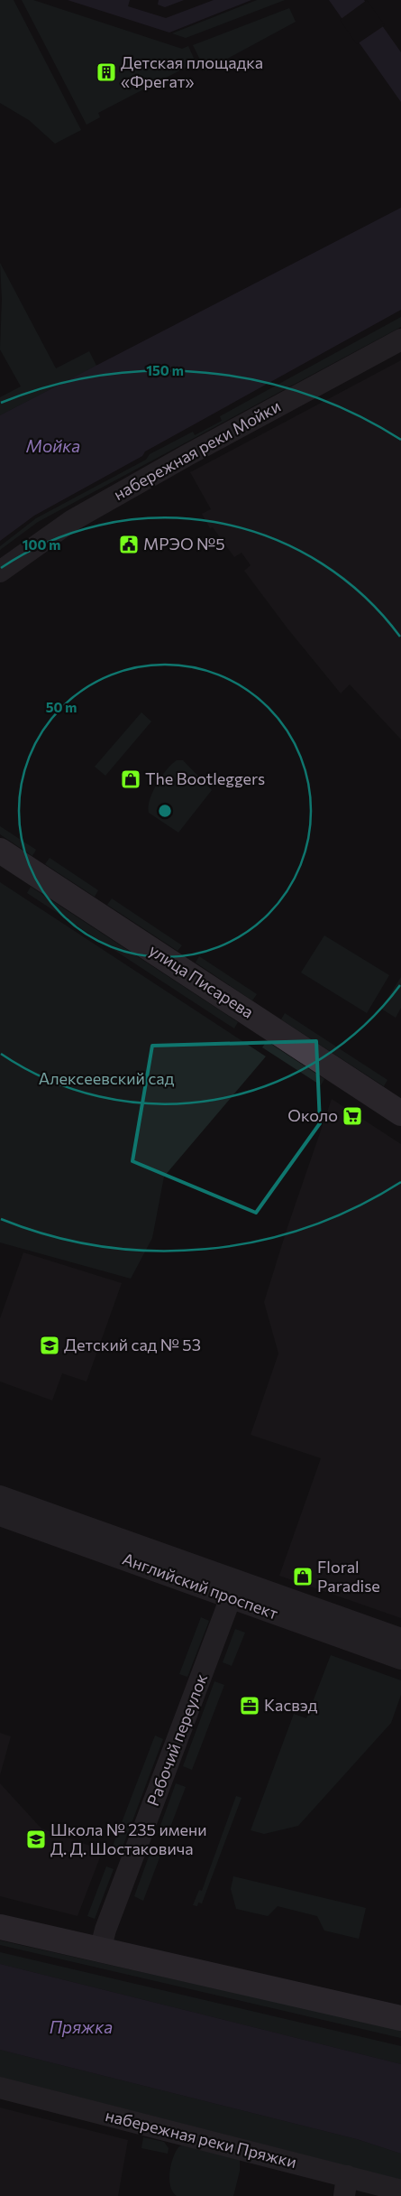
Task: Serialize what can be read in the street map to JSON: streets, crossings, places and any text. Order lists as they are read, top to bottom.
{
  "streets": {
    "street": [
      "набережная реки Мойки",
      "улица Писарева",
      "Английский проспект",
      "Рабочий переулок",
      "набережная реки Пряжки"
    ]
  },
  "crossings": [
    ["Английский проспект", "Рабочий переулок"]
  ],
  "water": ["Мойка", "Пряжка"],
  "parks": ["Алексеевский сад"],
  "places": {
    "building": ["Детская площадка «Фрегат»"],
    "public building": ["МРЭО №5"],
    "shop": ["The Bootleggers", "Floral Paradise"],
    "supermarket": ["Около"],
    "school or university": ["Детский сад № 53", "Школа № 235 имени Д. Д. Шостаковича"],
    "office": ["Касвэд"]
  },
  "rings": ["150 m", "100 m", "50 m"]
}
